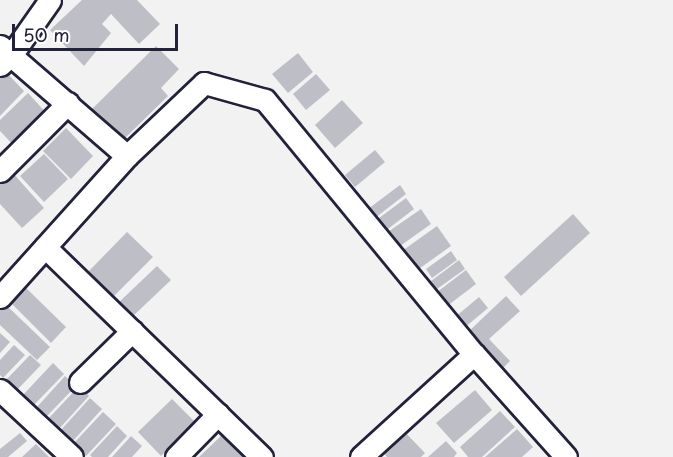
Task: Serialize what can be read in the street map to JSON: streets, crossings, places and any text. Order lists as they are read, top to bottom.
{
  "scale_bar": "50 m"
}
